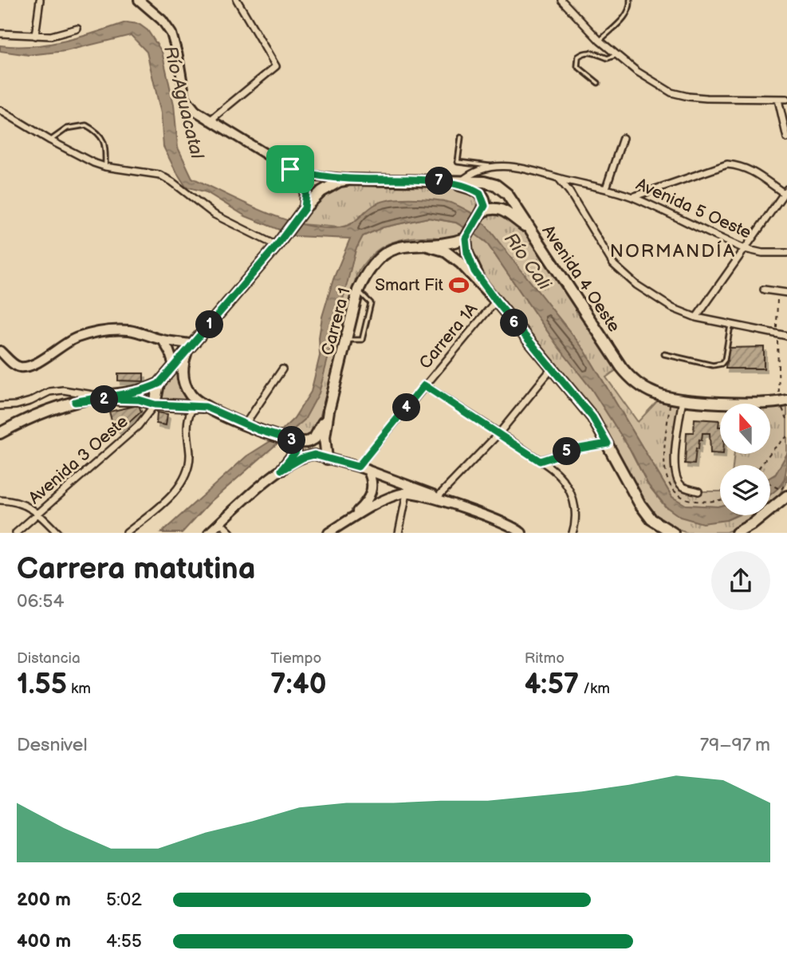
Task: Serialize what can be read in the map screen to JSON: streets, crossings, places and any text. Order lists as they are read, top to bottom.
{
  "streets": {
    "main road": ["Avenida 4 Oeste", "Carrera 1"],
    "street": ["Avenida 5 Oeste", "Carrera 1A", "Avenida 3 Oeste"]
  },
  "crossings": [
    ["Avenida 5 Oeste", "Avenida 4 Oeste"]
  ],
  "districts": ["NORMANDÍA"],
  "water": ["Río Aguacatal", "Río Cali"],
  "places": {
    "sports": ["Smart Fit"]
  },
  "north": "top",
  "page": {
    "pins": [
      "7",
      "6",
      "1",
      "2",
      "4",
      "3",
      "5"
    ],
    "heading": ["Carrera matutina", "06:54"],
    "stats": [
      ["Distancia", "1.55 km"],
      ["Tiempo", "7:40"],
      ["Ritmo", "4:57 /km"]
    ],
    "chart": ["Desnivel", "79–97 m"],
    "list": [
      {
        "name": "200 m",
        "note": "5:02"
      },
      {
        "name": "400 m",
        "note": "4:55"
      }
    ]
  }
}
